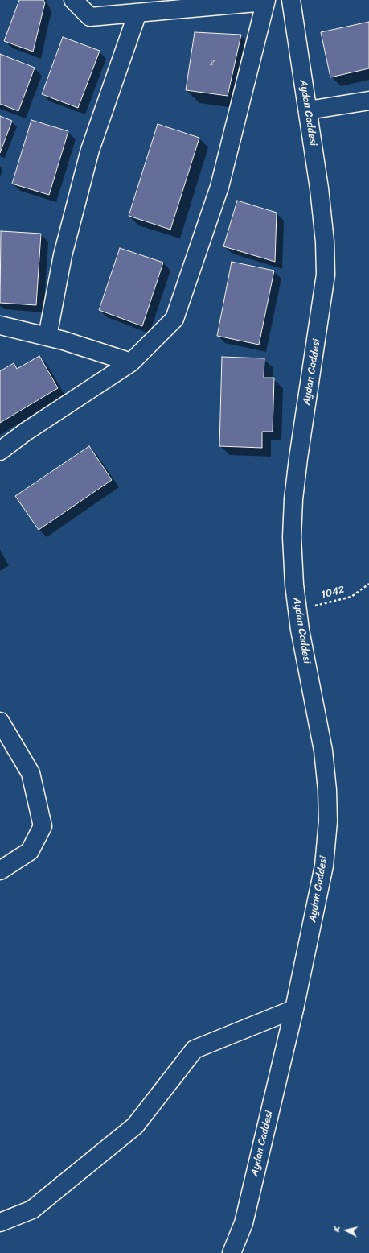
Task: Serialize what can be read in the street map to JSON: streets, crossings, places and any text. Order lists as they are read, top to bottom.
{
  "streets": {
    "street": ["Aydan Caddesi"],
    "path": ["1042"]
  },
  "crossings": [
    ["Aydan Caddesi", "1042"]
  ],
  "house_numbers": ["2"],
  "north": "left"
}
